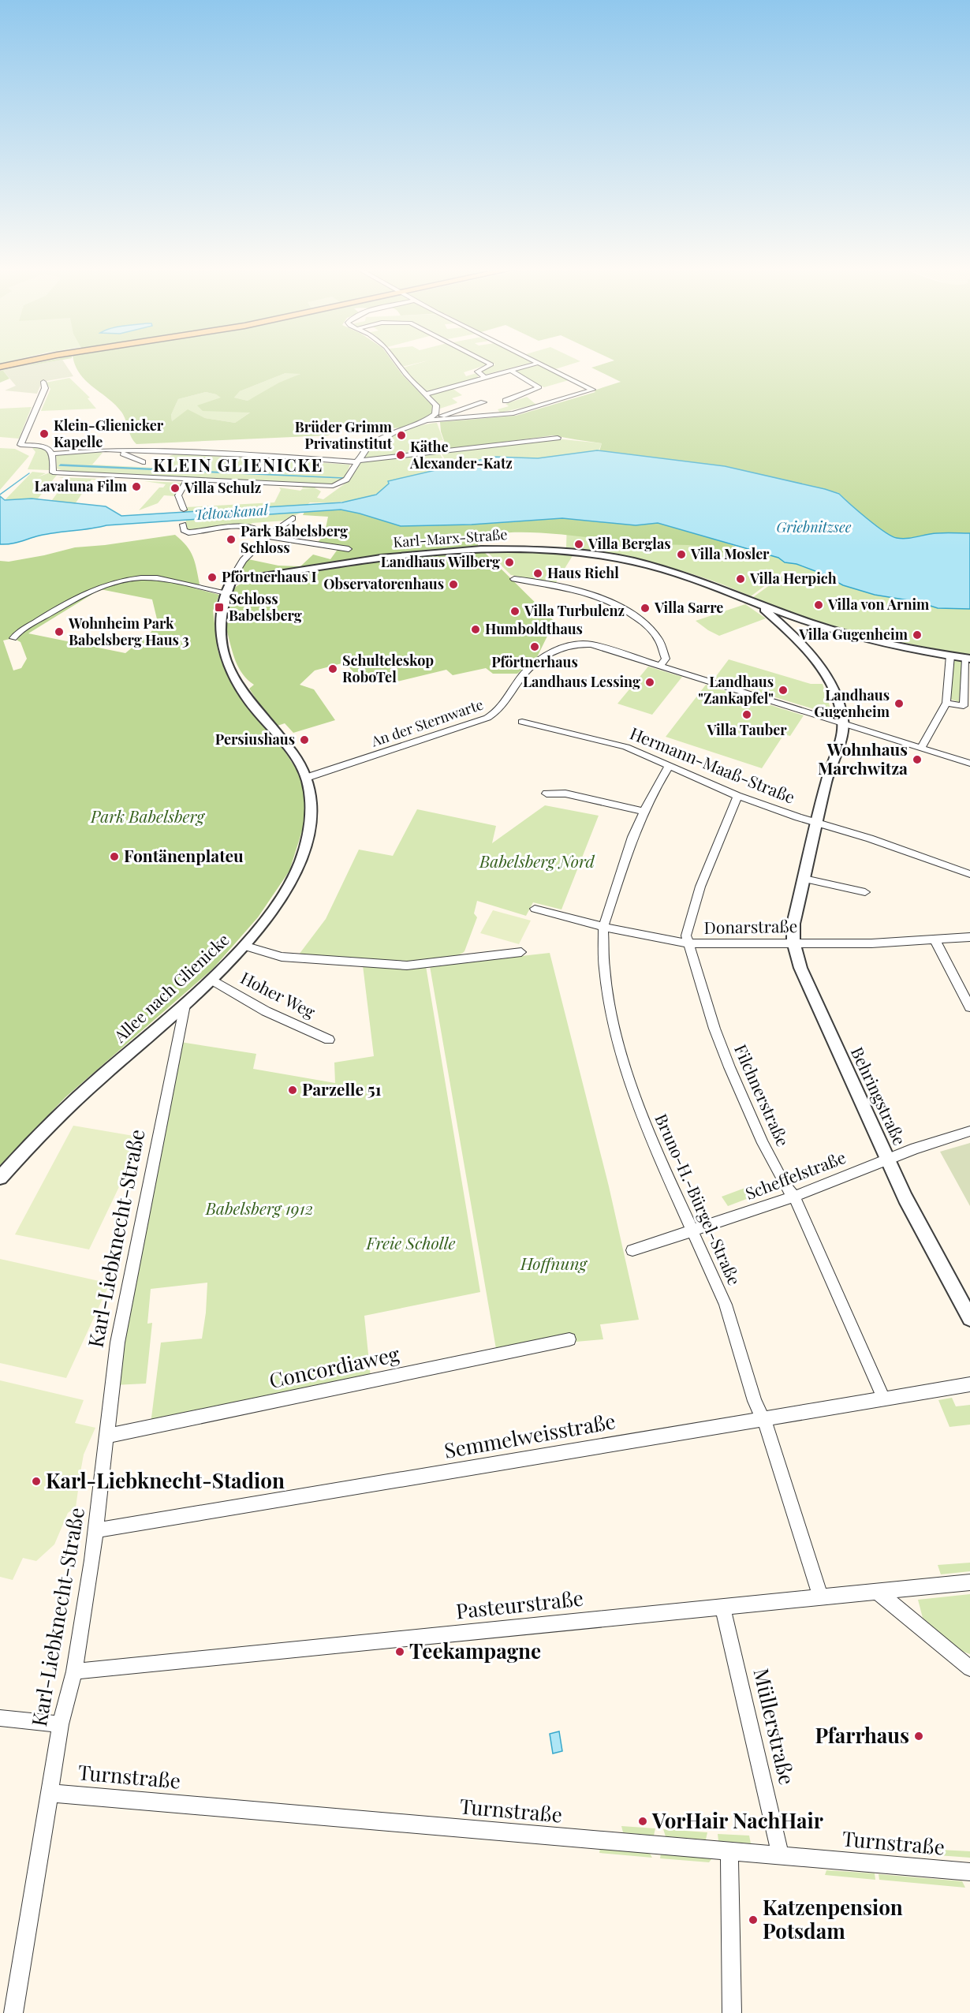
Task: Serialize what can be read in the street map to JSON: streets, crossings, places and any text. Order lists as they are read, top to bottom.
{
  "streets": {
    "street": [
      "Karl-Marx-Straße",
      "An der Sternwarte",
      "Hermann-Maaß-Straße",
      "Donarstraße",
      "Allee nach Glienicke",
      "Hoher Weg",
      "Filchnerstraße",
      "Behringstraße",
      "Scheffelstraße",
      "Bruno-H.-Bürgel-Straße",
      "Karl-Liebknecht-Straße",
      "Concordiaweg",
      "Semmelweisstraße",
      "Pasteurstraße",
      "Müllerstraße",
      "Turnstraße"
    ]
  },
  "crossings": [
    ["Karl-Marx-Straße", "Allee nach Glienicke"],
    ["An der Sternwarte", "Allee nach Glienicke"],
    ["An der Sternwarte", "Behringstraße"],
    ["Hermann-Maaß-Straße", "Filchnerstraße"],
    ["Hermann-Maaß-Straße", "Behringstraße"],
    ["Hermann-Maaß-Straße", "Bruno-H.-Bürgel-Straße"],
    ["Donarstraße", "Filchnerstraße"],
    ["Donarstraße", "Behringstraße"],
    ["Donarstraße", "Bruno-H.-Bürgel-Straße"],
    ["Allee nach Glienicke", "Hoher Weg"],
    ["Allee nach Glienicke", "Karl-Liebknecht-Straße"],
    ["Filchnerstraße", "Scheffelstraße"],
    ["Filchnerstraße", "Semmelweisstraße"],
    ["Behringstraße", "Scheffelstraße"],
    ["Scheffelstraße", "Bruno-H.-Bürgel-Straße"],
    ["Bruno-H.-Bürgel-Straße", "Semmelweisstraße"],
    ["Bruno-H.-Bürgel-Straße", "Pasteurstraße"],
    ["Karl-Liebknecht-Straße", "Concordiaweg"],
    ["Karl-Liebknecht-Straße", "Semmelweisstraße"],
    ["Karl-Liebknecht-Straße", "Pasteurstraße"],
    ["Karl-Liebknecht-Straße", "Turnstraße"],
    ["Pasteurstraße", "Müllerstraße"],
    ["Müllerstraße", "Turnstraße"]
  ],
  "districts": ["KLEIN GLIENICKE"],
  "water": ["Teltowkanal", "Griebnitzsee"],
  "parks": [
    "Park Babelsberg",
    "Babelsberg Nord",
    "Babelsberg 1912",
    "Freie Scholle",
    "Hoffnung"
  ],
  "places": {
    "other": [
      "Klein-Glienicker Kapelle",
      "Brüder Grimm Privatinstitut",
      "Käthe Alexander-Katz",
      "Lavaluna Film",
      "Villa Schulz",
      "Park Babelsberg Schloss",
      "Villa Berglas",
      "Villa Mosler",
      "Landhaus Wilberg",
      "Haus Riehl",
      "Pförtnerhaus I",
      "Villa Herpich",
      "Observatorenhaus",
      "Villa von Arnim",
      "Villa Sarre",
      "Villa Turbulenz",
      "Humboldthaus",
      "Wohnheim Park Babelsberg Haus 3",
      "Villa Gugenheim",
      "Pförtnerhaus",
      "Schulteleskop RoboTel",
      "Landhaus Lessing",
      "Landhaus \"Zankapfel\"",
      "Landhaus Gugenheim",
      "Villa Tauber",
      "Persiushaus",
      "Wohnhaus Marchwitza",
      "Fontänenplateu",
      "Parzelle 51",
      "Karl-Liebknecht-Stadion",
      "Teekampagne",
      "Pfarrhaus",
      "VorHair NachHair",
      "Katzenpension Potsdam"
    ],
    "transit": ["Schloss Babelsberg"]
  }
}
